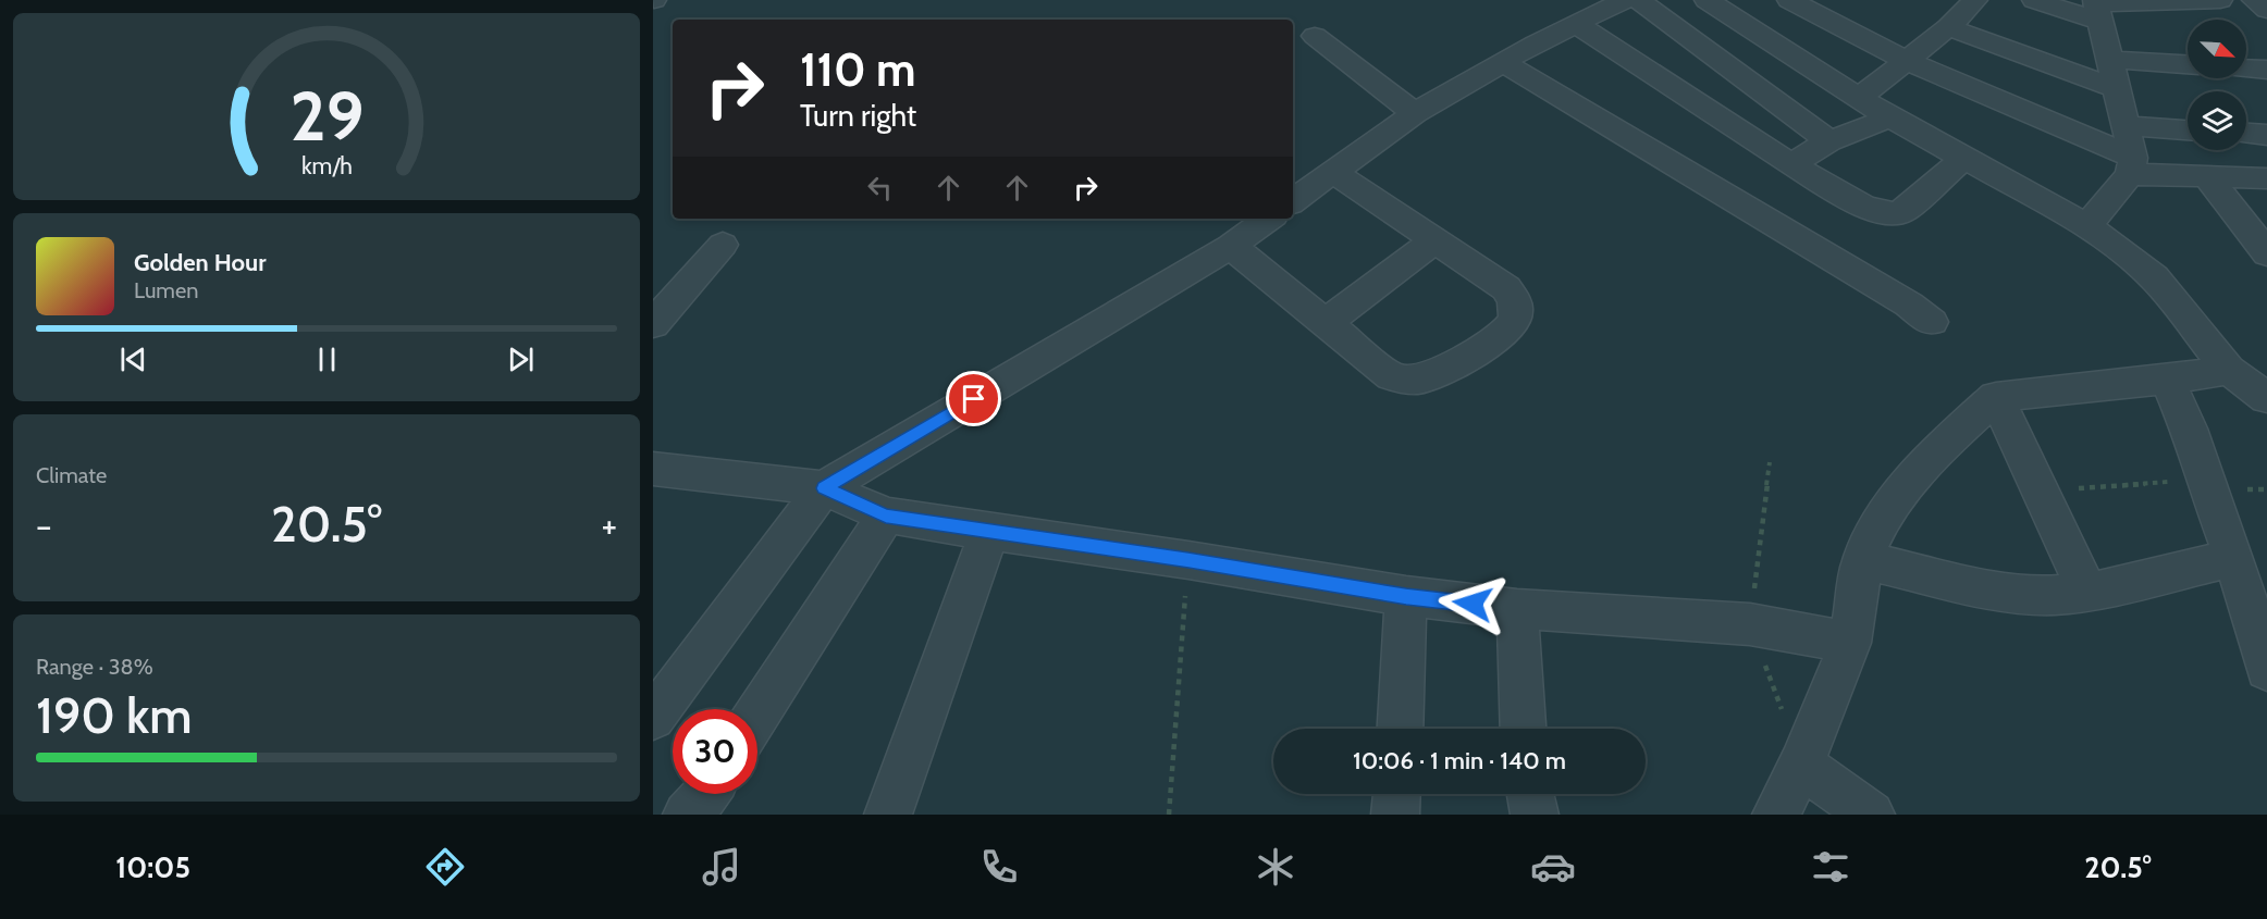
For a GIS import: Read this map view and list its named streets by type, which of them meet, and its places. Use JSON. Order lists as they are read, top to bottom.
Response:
{
  "north": "bottom right",
  "page": {
    "turn": ["110 m", "Turn right"],
    "song": ["Golden Hour", "Lumen"],
    "tile": [
      "Climate",
      ["Range · 38%", "190 km"]
    ],
    "heat": ["−", "20.5°", "+"],
    "limit": "30",
    "trip": "10:06 · 1 min · 140 m",
    "tabs": ["10:05", "20.5°"],
    "gauge": ["29", "km/h"]
  }
}
